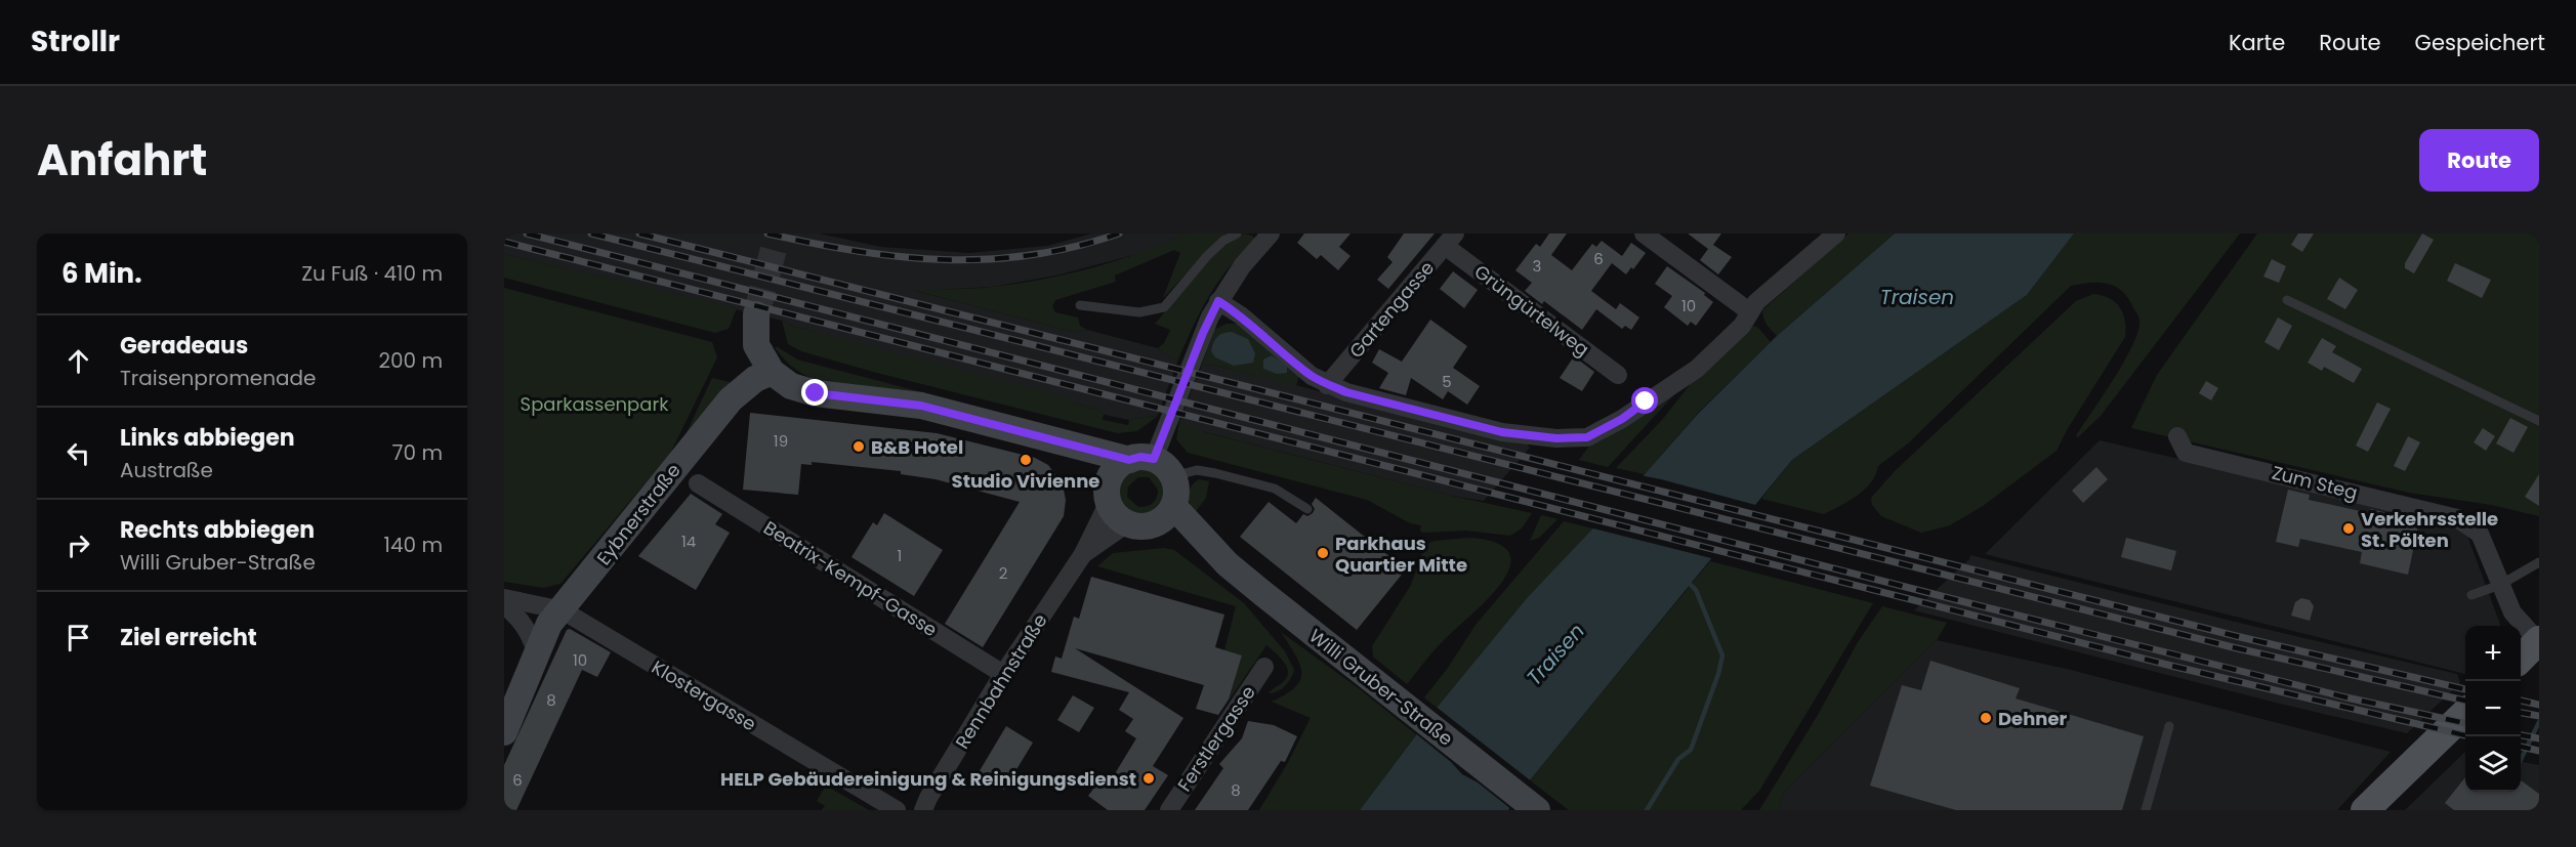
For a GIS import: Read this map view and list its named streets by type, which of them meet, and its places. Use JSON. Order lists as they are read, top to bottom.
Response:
{
  "streets": {
    "street": [
      "Gartengasse",
      "Grüngürtelweg",
      "Zum Steg",
      "Eybnerstraße",
      "Beatrix-Kempf-Gasse",
      "Rennbahnstraße",
      "Willi Gruber-Straße",
      "Klostergasse",
      "Ferstlergasse"
    ]
  },
  "crossings": [
    ["Gartengasse", "Grüngürtelweg"],
    ["Eybnerstraße", "Klostergasse"],
    ["Beatrix-Kempf-Gasse", "Rennbahnstraße"],
    ["Rennbahnstraße", "Willi Gruber-Straße"]
  ],
  "water": ["Traisen"],
  "parks": ["Sparkassenpark"],
  "places": [
    "B&B Hotel",
    "Studio Vivienne",
    "Verkehrsstelle St. Pölten",
    "Parkhaus Quartier Mitte",
    "Dehner",
    "HELP Gebäudereinigung & Reinigungsdienst"
  ],
  "house_numbers": [
    "6",
    "3",
    "10",
    "5",
    "19",
    "14",
    "1",
    "2",
    "10",
    "8",
    "6",
    "8"
  ],
  "page": {
    "header": "Strollr",
    "nav": ["Karte", "Route", "Gespeichert"],
    "title": "Anfahrt",
    "buttons": "Route",
    "heading": ["6 Min.", "Zu Fuß · 410 m"],
    "list": [
      ["Geradeaus", "Traisenpromenade", "200 m"],
      ["Links abbiegen", "Austraße", "70 m"],
      ["Rechts abbiegen", "Willi Gruber-Straße", "140 m"],
      "Ziel erreicht"
    ],
    "map_buttons": ["+", "−"]
  }
}
